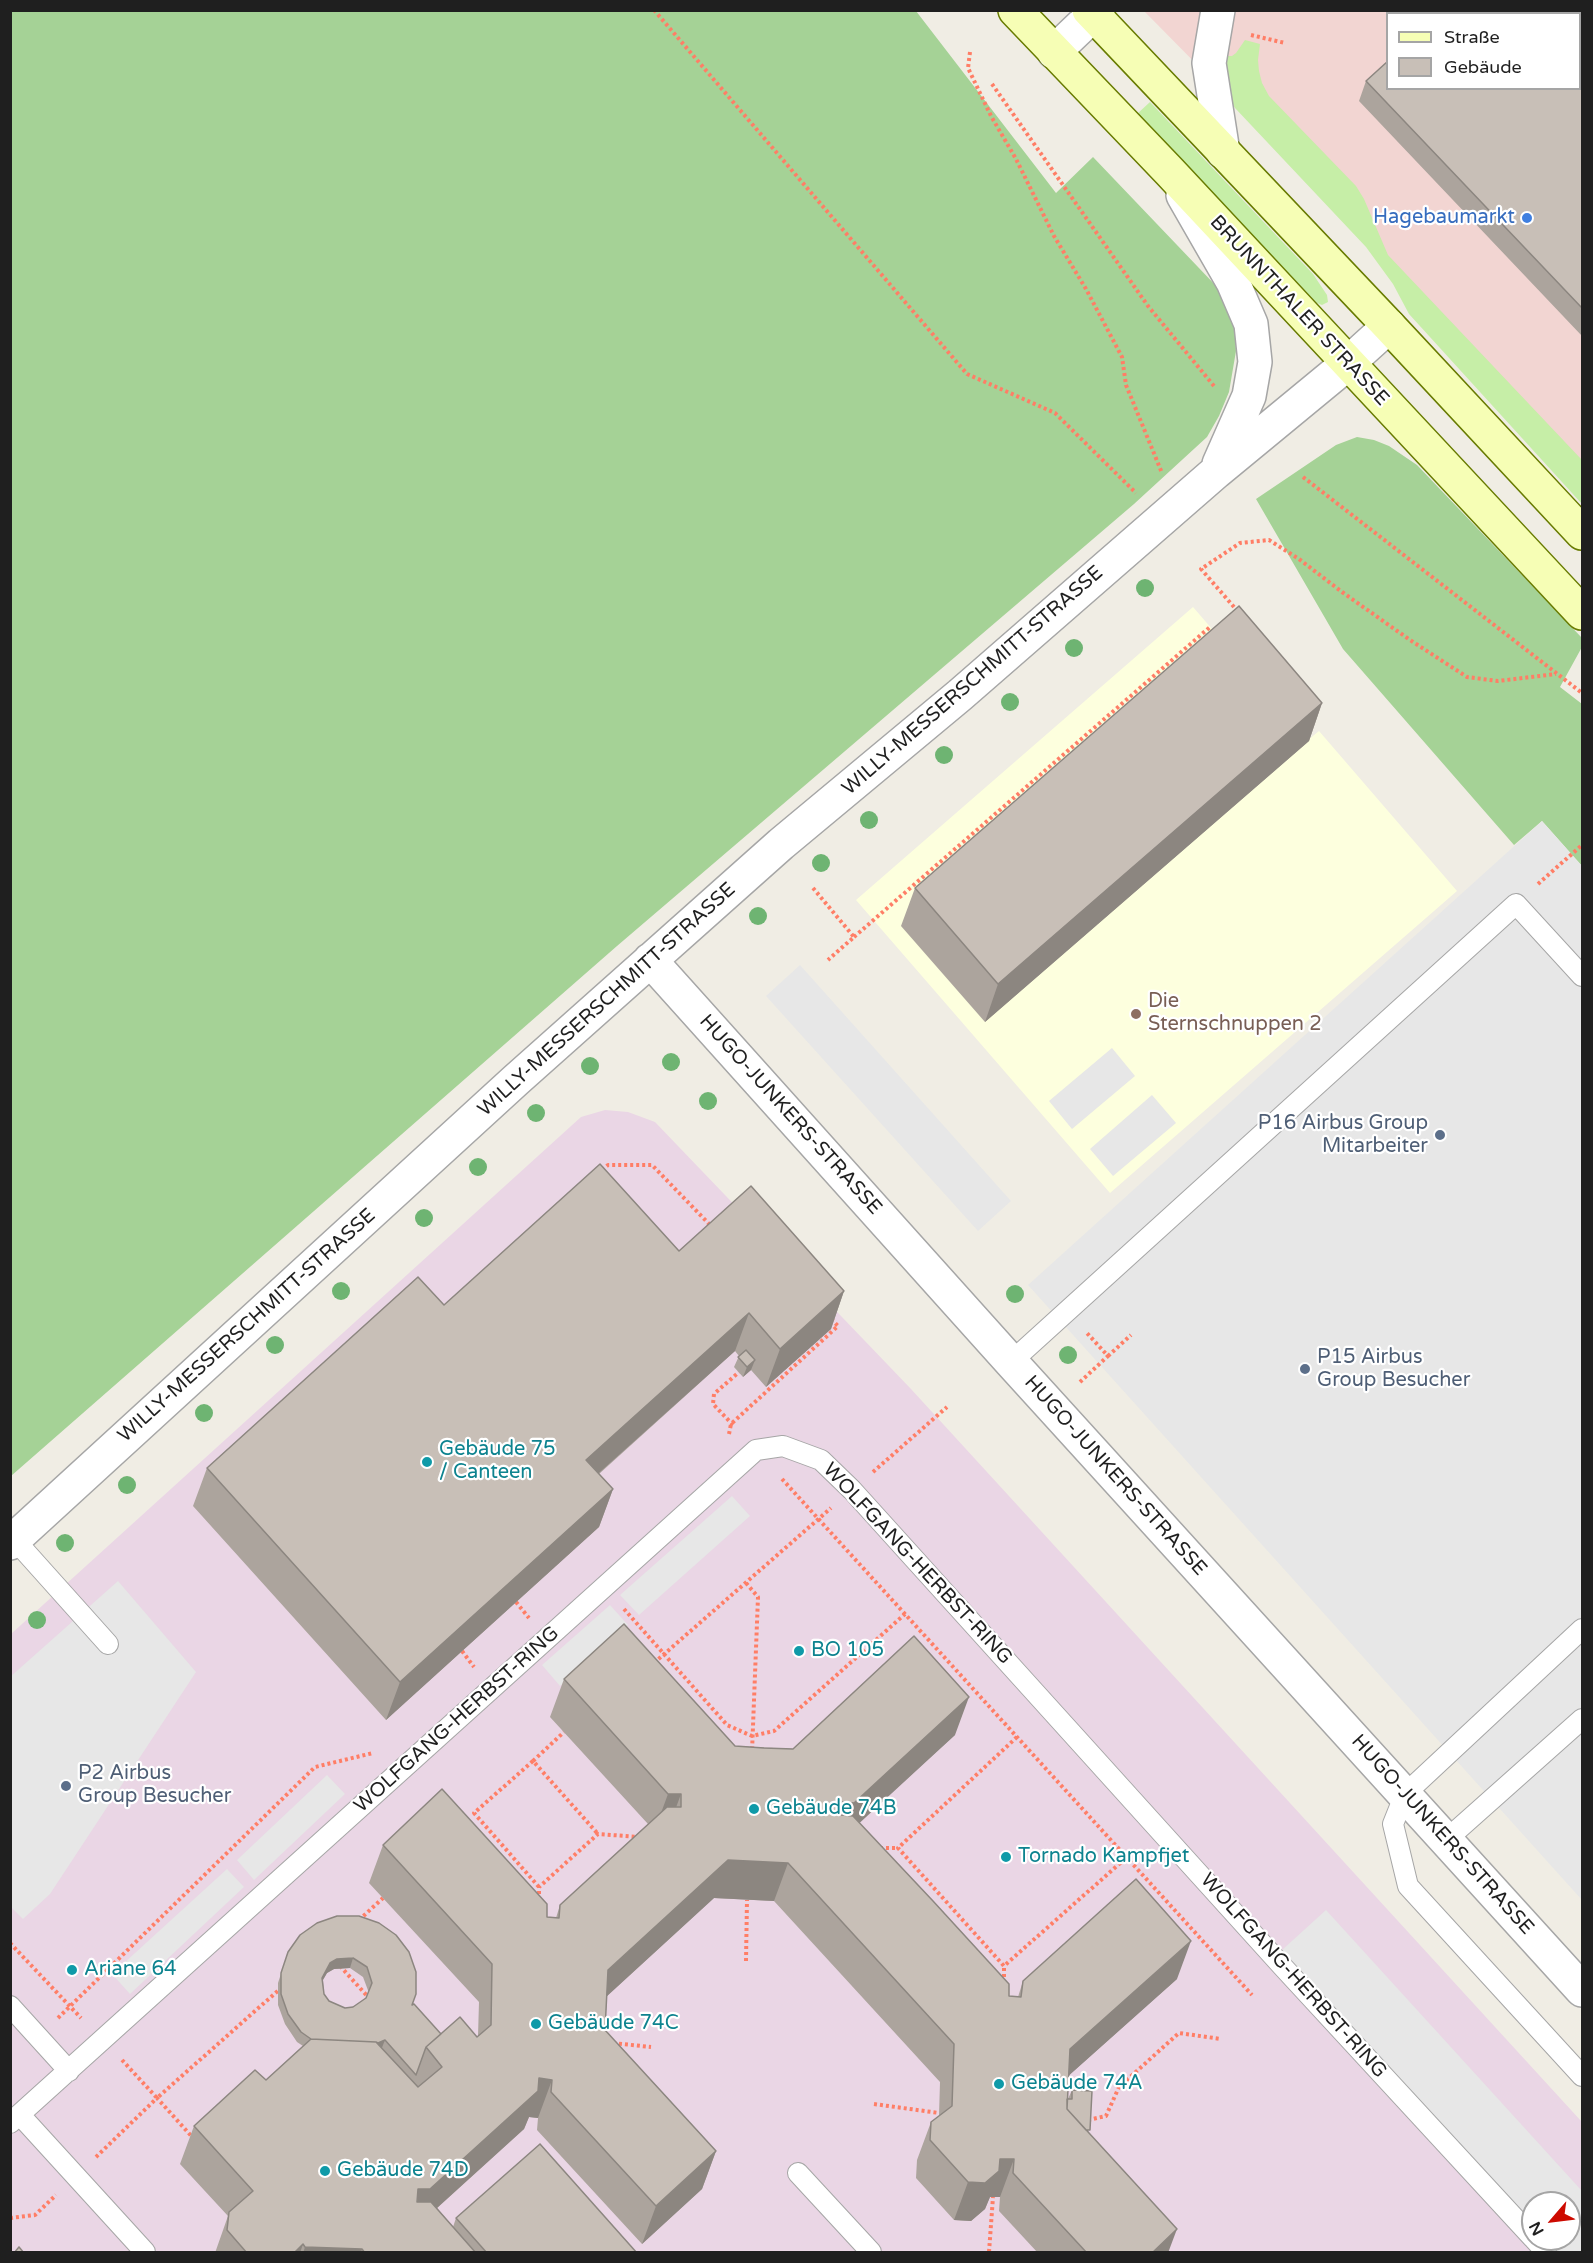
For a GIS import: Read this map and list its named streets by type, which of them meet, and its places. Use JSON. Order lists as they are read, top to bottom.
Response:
{
  "streets": {
    "main road": ["BRUNNTHALER STRASSE"],
    "street": ["WILLY-MESSERSCHMITT-STRASSE", "HUGO-JUNKERS-STRASSE"],
    "lane": ["WOLFGANG-HERBST-RING"]
  },
  "crossings": [
    ["BRUNNTHALER STRASSE", "WILLY-MESSERSCHMITT-STRASSE"],
    ["WILLY-MESSERSCHMITT-STRASSE", "HUGO-JUNKERS-STRASSE"]
  ],
  "places": [
    "Hagebaumarkt",
    "Die Sternschnuppen 2",
    "P16 Airbus Group Mitarbeiter",
    "P15 Airbus Group Besucher",
    "Gebäude 75 / Canteen",
    "BO 105",
    "P2 Airbus Group Besucher",
    "Gebäude 74B",
    "Tornado Kampfjet",
    "Ariane 64",
    "Gebäude 74C",
    "Gebäude 74A",
    "Gebäude 74D"
  ],
  "legend": ["Straße", "Gebäude"],
  "north": "bottom left"
}
